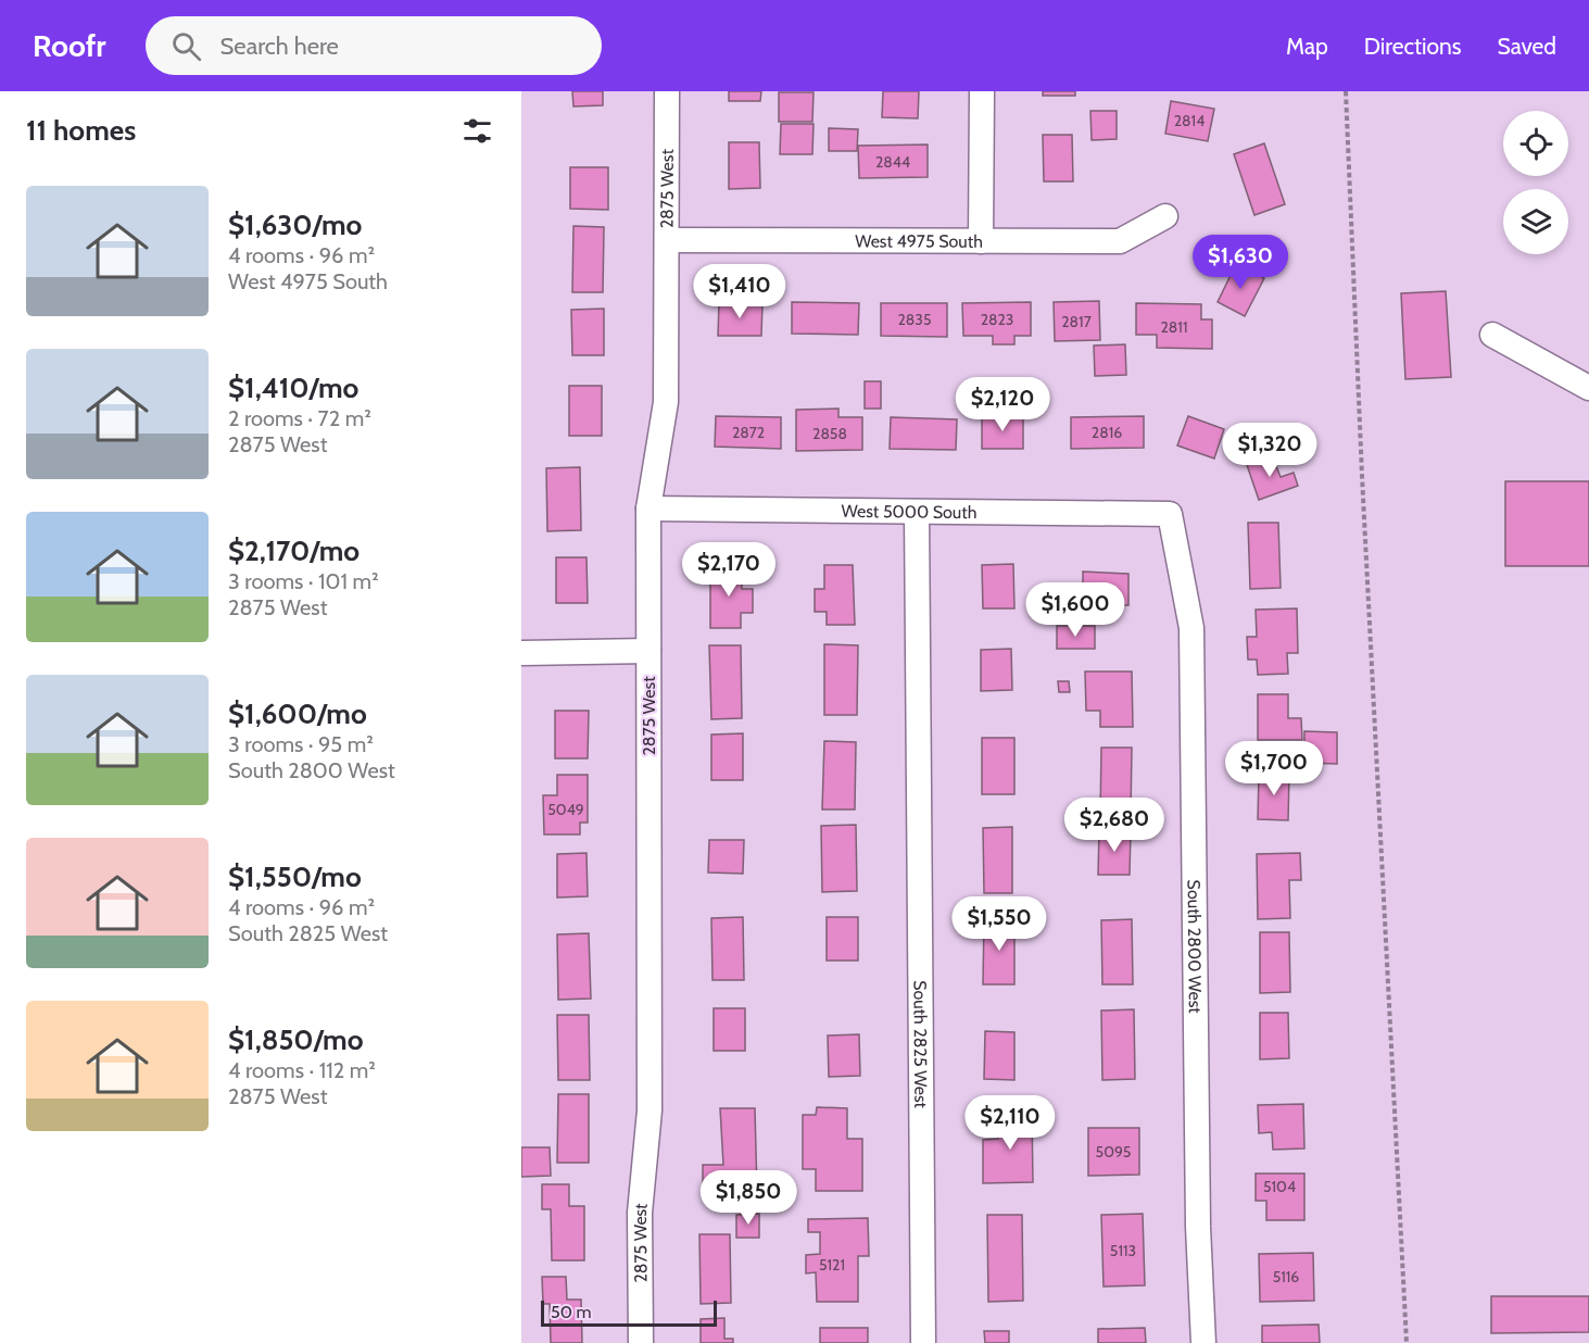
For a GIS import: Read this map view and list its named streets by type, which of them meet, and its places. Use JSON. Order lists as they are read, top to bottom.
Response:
{
  "streets": {
    "street": [
      "2875 West",
      "West 4975 South",
      "West 5000 South",
      "South 2800 West",
      "South 2825 West"
    ]
  },
  "crossings": [
    ["2875 West", "West 4975 South"],
    ["2875 West", "West 5000 South"],
    ["West 5000 South", "South 2800 West"],
    ["West 5000 South", "South 2825 West"]
  ],
  "house_numbers": [
    "2814",
    "2844",
    "2835",
    "2823",
    "2817",
    "2811",
    "2872",
    "2816",
    "2858",
    "5049",
    "5095",
    "5104",
    "5113",
    "5121",
    "5116"
  ],
  "scale_bar": "50 m",
  "page": {
    "header": "Roofr",
    "search": "Search here",
    "nav": ["Map", "Directions", "Saved"],
    "heading": "11 homes",
    "list": [
      {
        "name": "$1,630/mo",
        "note": "4 rooms · 96 m² · West 4975 South"
      },
      {
        "name": "$1,410/mo",
        "note": "2 rooms · 72 m² · 2875 West"
      },
      {
        "name": "$2,170/mo",
        "note": "3 rooms · 101 m² · 2875 West"
      },
      {
        "name": "$1,600/mo",
        "note": "3 rooms · 95 m² · South 2800 West"
      },
      {
        "name": "$1,550/mo",
        "note": "4 rooms · 96 m² · South 2825 West"
      },
      {
        "name": "$1,850/mo",
        "note": "4 rooms · 112 m² · 2875 West"
      }
    ],
    "price": [
      "$1,630",
      "$1,410",
      "$2,120",
      "$1,320",
      "$2,170",
      "$1,600",
      "$1,700",
      "$2,680",
      "$1,550",
      "$2,110",
      "$1,850"
    ],
    "scale": "50 m"
  }
}
